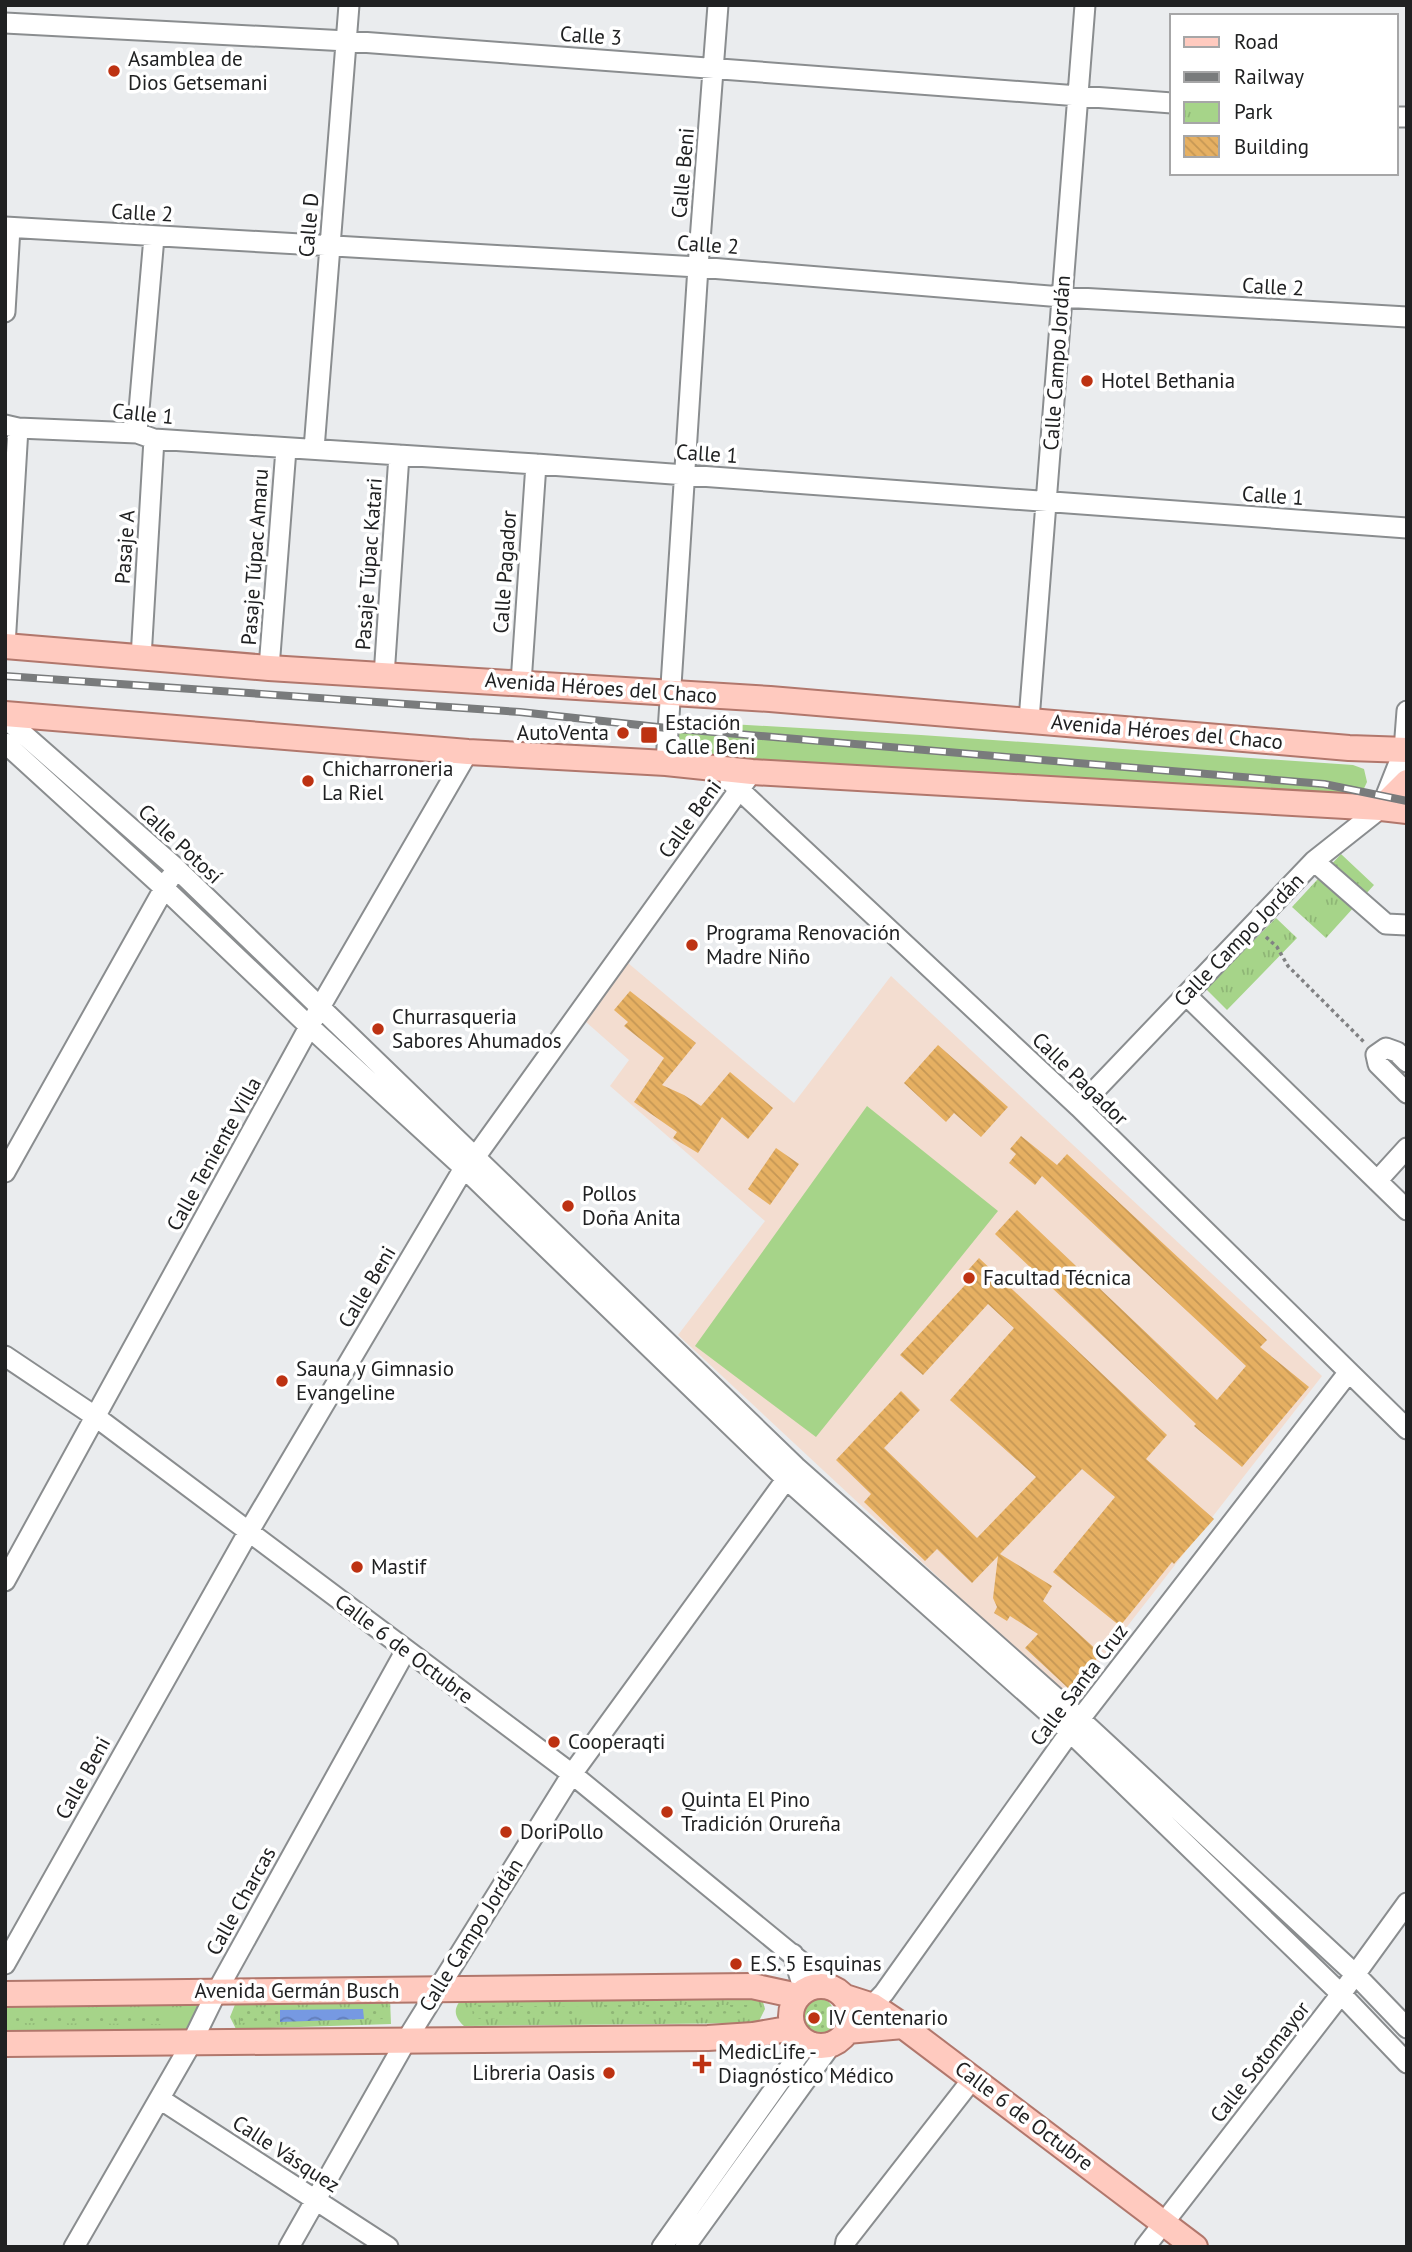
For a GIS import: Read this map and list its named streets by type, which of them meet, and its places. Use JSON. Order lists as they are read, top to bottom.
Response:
{
  "streets": {
    "main road": [
      "Calle Campo Jordán",
      "Avenida Héroes del Chaco",
      "Calle 6 de Octubre",
      "Avenida Germán Busch"
    ],
    "street": [
      "Calle 3",
      "Calle Beni",
      "Calle 2",
      "Calle D",
      "Calle 1",
      "Pasaje A",
      "Pasaje Túpac Amaru",
      "Pasaje Túpac Katari",
      "Calle Pagador",
      "Calle Potosí",
      "Calle Teniente Villa",
      "Calle Santa Cruz",
      "Calle Charcas",
      "Calle Sotomayor",
      "Calle Vásquez"
    ]
  },
  "crossings": [
    ["Calle 3", "Calle Beni"],
    ["Calle 3", "Calle D"],
    ["Calle 3", "Calle Campo Jordán"],
    ["Calle Beni", "Calle 2"],
    ["Calle Beni", "Calle 1"],
    ["Calle Beni", "Calle Pagador"],
    ["Calle Beni", "Avenida Héroes del Chaco"],
    ["Calle Beni", "Calle Potosí"],
    ["Calle Beni", "Calle 6 de Octubre"],
    ["Calle 2", "Calle D"],
    ["Calle 2", "Calle Campo Jordán"],
    ["Calle 2", "Pasaje A"],
    ["Calle D", "Calle 1"],
    ["Calle Campo Jordán", "Calle 1"],
    ["Calle Campo Jordán", "Calle Pagador"],
    ["Calle Campo Jordán", "Avenida Héroes del Chaco"],
    ["Calle Campo Jordán", "Calle 6 de Octubre"],
    ["Calle Campo Jordán", "Avenida Germán Busch"],
    ["Calle Campo Jordán", "Calle Vásquez"],
    ["Calle 1", "Pasaje A"],
    ["Calle 1", "Pasaje Túpac Amaru"],
    ["Calle 1", "Pasaje Túpac Katari"],
    ["Calle 1", "Calle Pagador"],
    ["Pasaje A", "Avenida Héroes del Chaco"],
    ["Pasaje Túpac Amaru", "Avenida Héroes del Chaco"],
    ["Pasaje Túpac Katari", "Avenida Héroes del Chaco"],
    ["Calle Pagador", "Avenida Héroes del Chaco"],
    ["Calle Pagador", "Calle Santa Cruz"],
    ["Calle Potosí", "Calle Teniente Villa"],
    ["Calle Teniente Villa", "Calle 6 de Octubre"],
    ["Calle 6 de Octubre", "Calle Santa Cruz"],
    ["Calle 6 de Octubre", "Calle Charcas"],
    ["Calle 6 de Octubre", "Avenida Germán Busch"],
    ["Calle 6 de Octubre", "Calle Sotomayor"],
    ["Calle Charcas", "Avenida Germán Busch"],
    ["Calle Charcas", "Calle Vásquez"]
  ],
  "places": {
    "other": [
      "Asamblea de Dios Getsemani",
      "Hotel Bethania",
      "AutoVenta",
      "Chicharroneria La Riel",
      "Programa Renovación Madre Niño",
      "Churrasqueria Sabores Ahumados",
      "Pollos Doña Anita",
      "Facultad Técnica",
      "Sauna y Gimnasio Evangeline",
      "Mastif",
      "Cooperaqti",
      "Quinta El Pino Tradición Orureña",
      "DoriPollo",
      "E.S. 5 Esquinas",
      "IV Centenario",
      "Libreria Oasis"
    ],
    "transit": ["Estación Calle Beni"],
    "health": ["MedicLife - Diagnóstico Médico"]
  },
  "legend": [
    "Road",
    "Railway",
    "Park",
    "Building"
  ]
}
